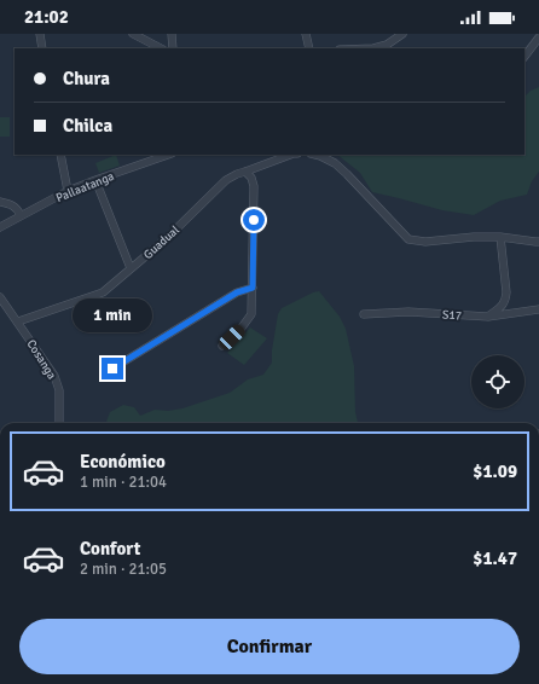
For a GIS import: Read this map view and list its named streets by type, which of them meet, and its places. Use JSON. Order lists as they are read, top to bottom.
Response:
{
  "streets": {
    "street": [
      "Pallaatanga",
      "Guadual",
      "S17",
      "Cosanga"
    ]
  },
  "crossings": [
    ["Guadual", "Cosanga"]
  ],
  "page": {
    "status": "21:02",
    "banner": ["Chura", "Chilca"],
    "bubble": "1 min",
    "list": [
      {
        "name": "Económico",
        "note": "1 min · 21:04",
        "value": "$1.09"
      },
      {
        "name": "Confort",
        "note": "2 min · 21:05",
        "value": "$1.47"
      }
    ],
    "buttons": "Confirmar"
  }
}
